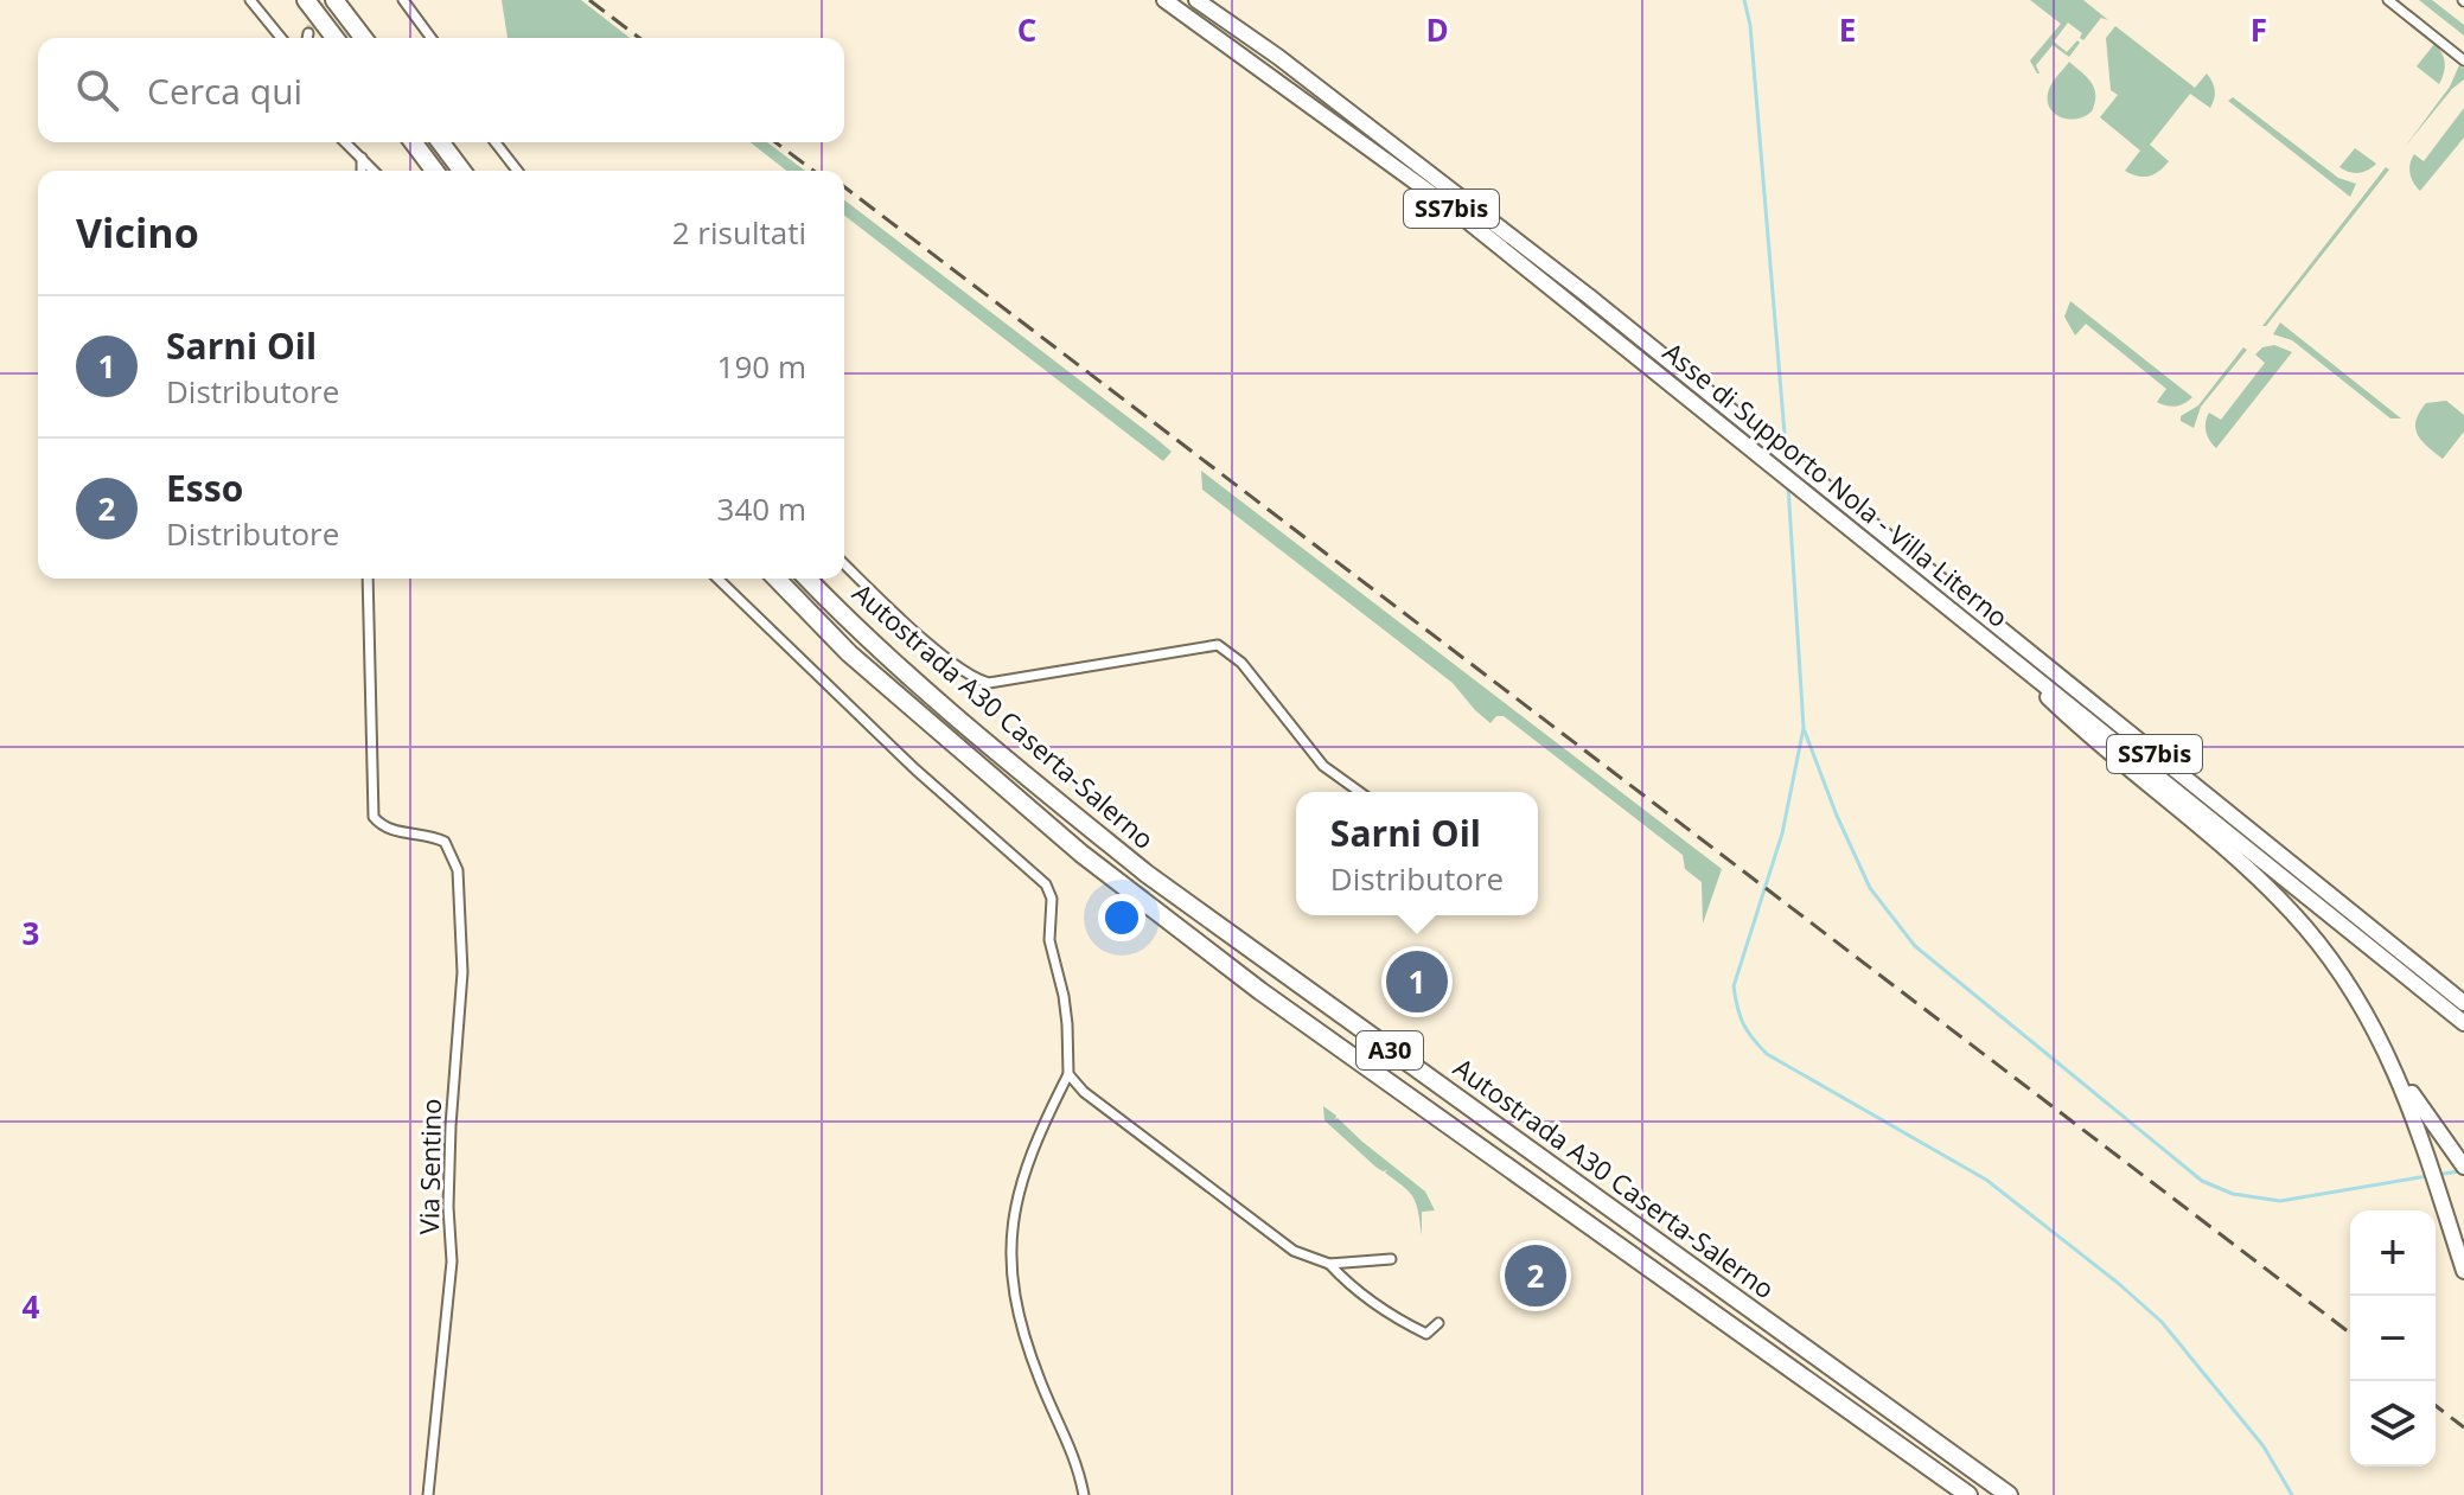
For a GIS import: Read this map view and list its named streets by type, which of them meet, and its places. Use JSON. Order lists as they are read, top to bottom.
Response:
{
  "streets": {
    "highway": [
      "SS7bis",
      "Asse di Supporto Nola - Villa Literno",
      "Autostrada A30 Caserta-Salerno",
      "A30"
    ],
    "street": ["Via Sentino"]
  },
  "page": {
    "search": "Cerca qui",
    "heading": ["Vicino", "2 risultati"],
    "list": [
      {
        "mark": "1",
        "name": "Sarni Oil",
        "note": "Distributore",
        "value": "190 m"
      },
      {
        "mark": "2",
        "name": "Esso",
        "note": "Distributore",
        "value": "340 m"
      }
    ],
    "popup": ["Sarni Oil", "Distributore"],
    "pins": ["1", "2"],
    "map_buttons": ["+", "−"]
  },
  "grid": {
    "columns": [
      "C",
      "D",
      "E",
      "F"
    ],
    "rows": ["3", "4"]
  }
}
